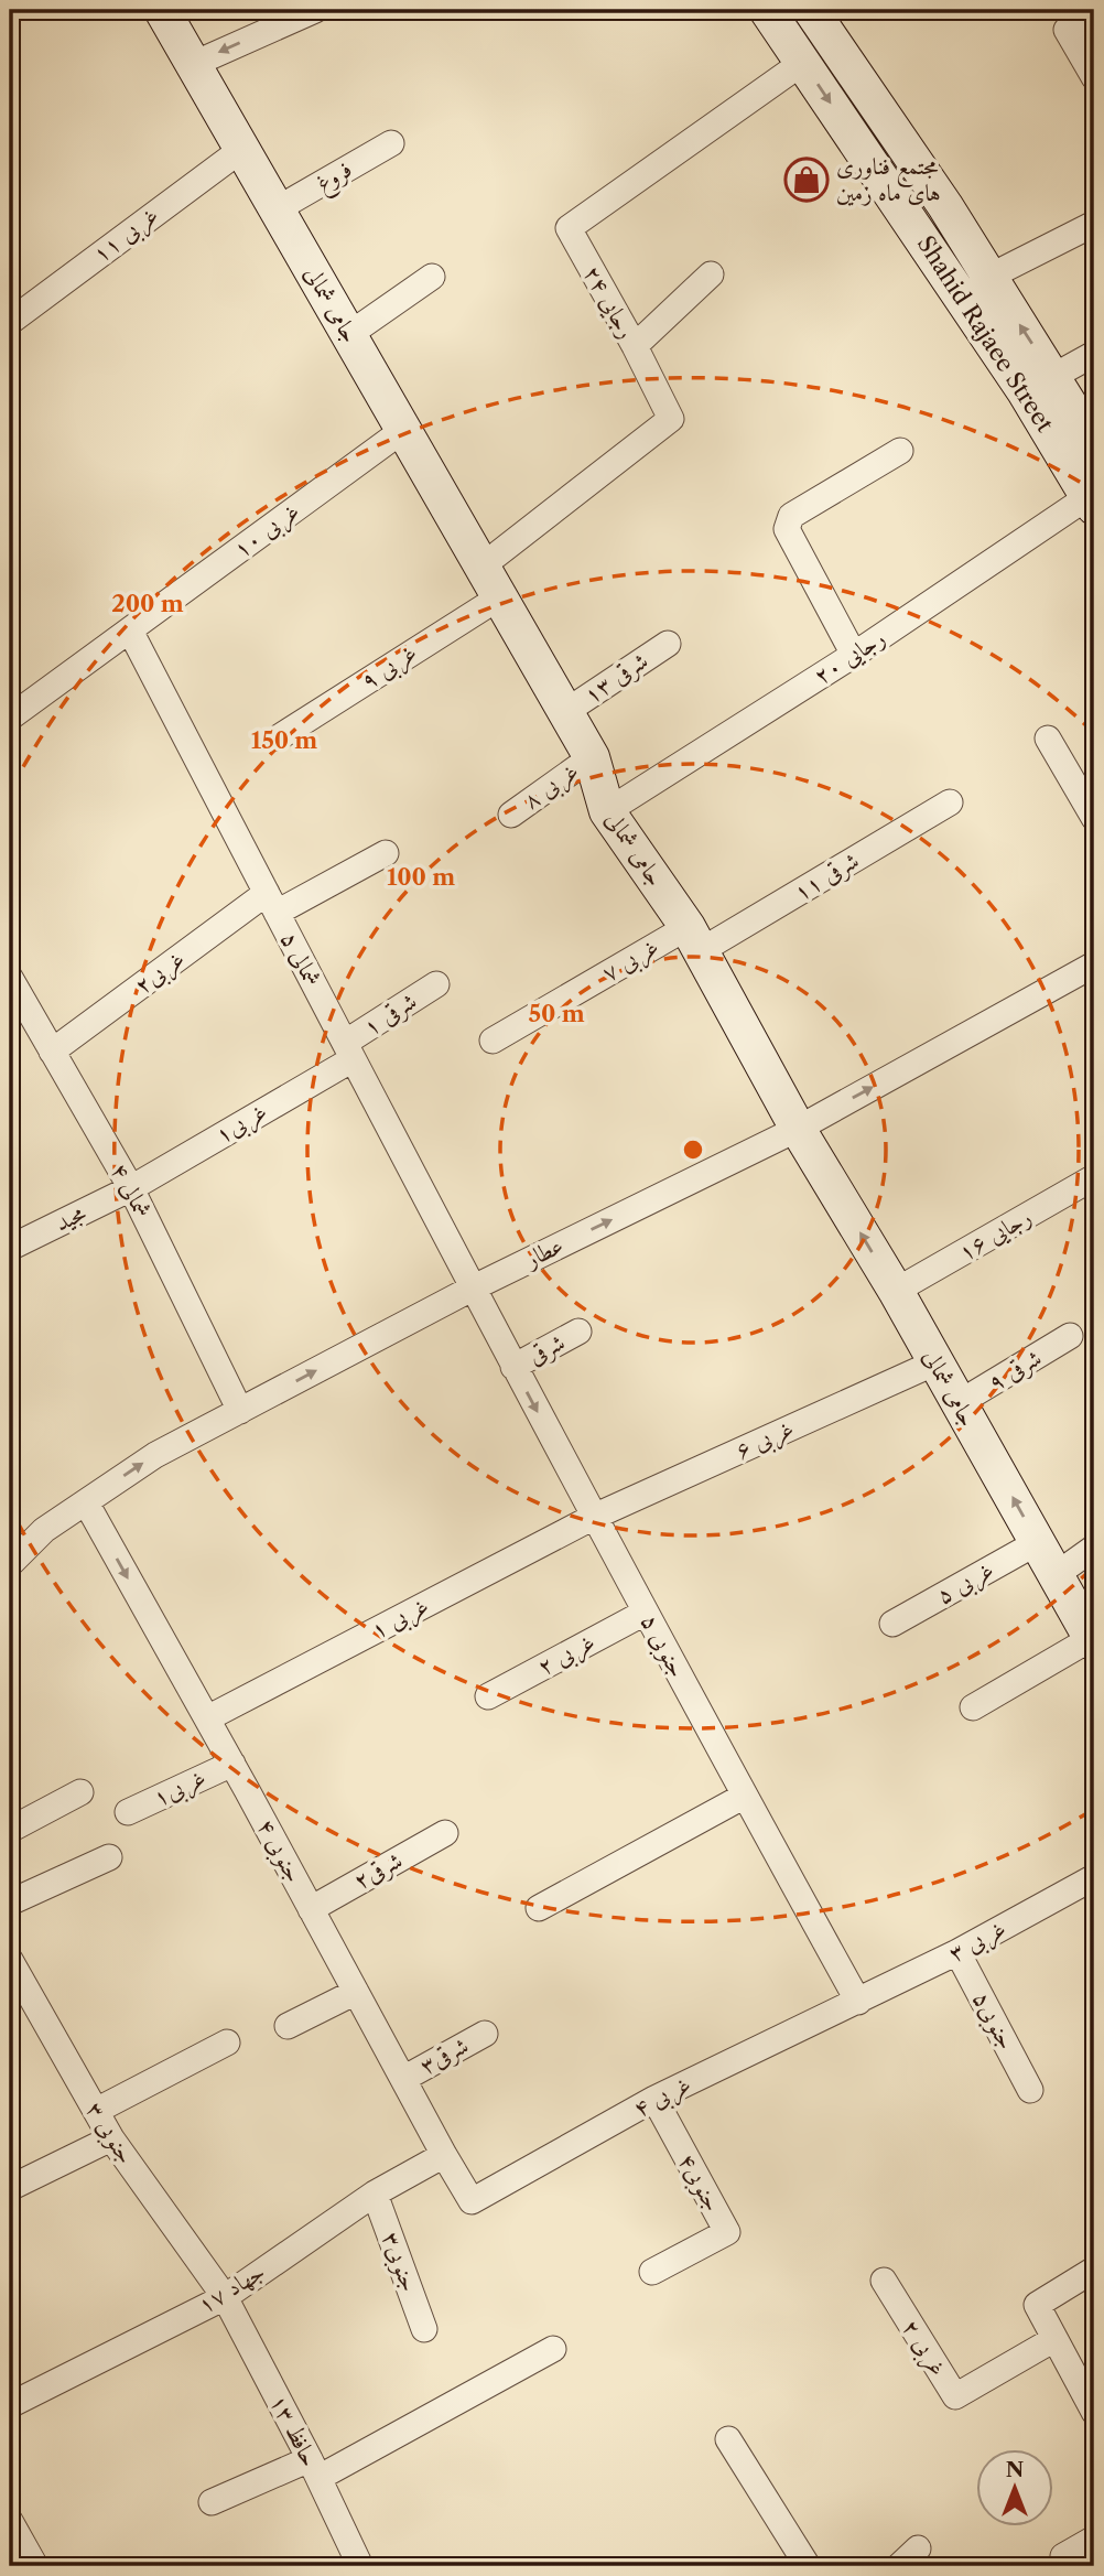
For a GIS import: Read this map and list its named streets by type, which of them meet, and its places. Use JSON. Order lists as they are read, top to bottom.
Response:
{
  "streets": {
    "street": [
      "فروغ",
      "غربی ۱۱",
      "رجایی ۲۴",
      "جامی شمالی",
      "Shahid Rajaee Street",
      "غربی ۱۰",
      "رجایی ۲۰",
      "غربی ۹",
      "شرقی ۱۳",
      "غربی ۸",
      "شرقی ۱۱",
      "شمالی ۵",
      "غربی ۷",
      "غربی۲",
      "شرقی ۱",
      "غربی۱",
      "شمالی ۴",
      "مجید",
      "رجایی ۱۶",
      "عطار",
      "شرقی",
      "شرقی ۹",
      "غربی ۶",
      "غربی ۵",
      "غربی ۱",
      "جنوبی ۵",
      "غربی ۲",
      "جنوبی ۴",
      "شرقی۲",
      "غربی ۳",
      "جنوبی۵",
      "شرقی۳",
      "غربی ۴",
      "جنوبی ۳",
      "جنوبی۴",
      "جنوبی۳",
      "جهاد ۱۷",
      "حافظ ۱۳"
    ]
  },
  "crossings": [
    ["فروغ", "جامی شمالی"],
    ["غربی ۱۱", "جامی شمالی"],
    ["رجایی ۲۴", "جامی شمالی"],
    ["رجایی ۲۴", "Shahid Rajaee Street"],
    ["جامی شمالی", "غربی ۱۰"],
    ["جامی شمالی", "رجایی ۲۰"],
    ["جامی شمالی", "غربی ۹"],
    ["جامی شمالی", "شرقی ۱۳"],
    ["جامی شمالی", "غربی ۸"],
    ["جامی شمالی", "شرقی ۱۱"],
    ["جامی شمالی", "غربی ۷"],
    ["جامی شمالی", "رجایی ۱۶"],
    ["جامی شمالی", "عطار"],
    ["جامی شمالی", "شرقی ۹"],
    ["جامی شمالی", "غربی ۶"],
    ["جامی شمالی", "غربی ۵"],
    ["Shahid Rajaee Street", "رجایی ۲۰"],
    ["غربی ۱۰", "شمالی ۵"],
    ["شرقی ۱۱", "غربی ۷"],
    ["شمالی ۵", "غربی۲"],
    ["شمالی ۵", "شرقی ۱"],
    ["شمالی ۵", "غربی۱"],
    ["شمالی ۵", "عطار"],
    ["شمالی ۵", "جنوبی ۵"],
    ["غربی۲", "شمالی ۴"],
    ["شرقی ۱", "غربی۱"],
    ["غربی۱", "شمالی ۴"],
    ["غربی۱", "مجید"],
    ["غربی۱", "جنوبی ۴"],
    ["شمالی ۴", "مجید"],
    ["شمالی ۴", "عطار"],
    ["عطار", "جنوبی ۵"],
    ["عطار", "جنوبی ۴"],
    ["شرقی", "جنوبی ۵"],
    ["غربی ۶", "غربی ۱"],
    ["غربی ۶", "جنوبی ۵"],
    ["غربی ۱", "جنوبی ۵"],
    ["غربی ۱", "جنوبی ۴"],
    ["جنوبی ۵", "غربی ۲"],
    ["جنوبی ۵", "غربی ۳"],
    ["جنوبی ۵", "غربی ۴"],
    ["جنوبی ۴", "شرقی۲"],
    ["جنوبی ۴", "شرقی۳"],
    ["جنوبی ۴", "غربی ۴"],
    ["جنوبی ۴", "جهاد ۱۷"],
    ["غربی ۳", "جنوبی۵"],
    ["غربی ۳", "غربی ۴"],
    ["غربی ۴", "جنوبی۴"],
    ["جنوبی ۳", "جهاد ۱۷"],
    ["جنوبی ۳", "حافظ ۱۳"],
    ["جنوبی۳", "جهاد ۱۷"],
    ["جهاد ۱۷", "حافظ ۱۳"]
  ],
  "one_way": ["عطار"],
  "places": {
    "shop": ["مجتمع فناوری های ماه زمین"]
  },
  "north": "top",
  "rings": [
    "200 m",
    "150 m",
    "100 m",
    "50 m"
  ]
}
